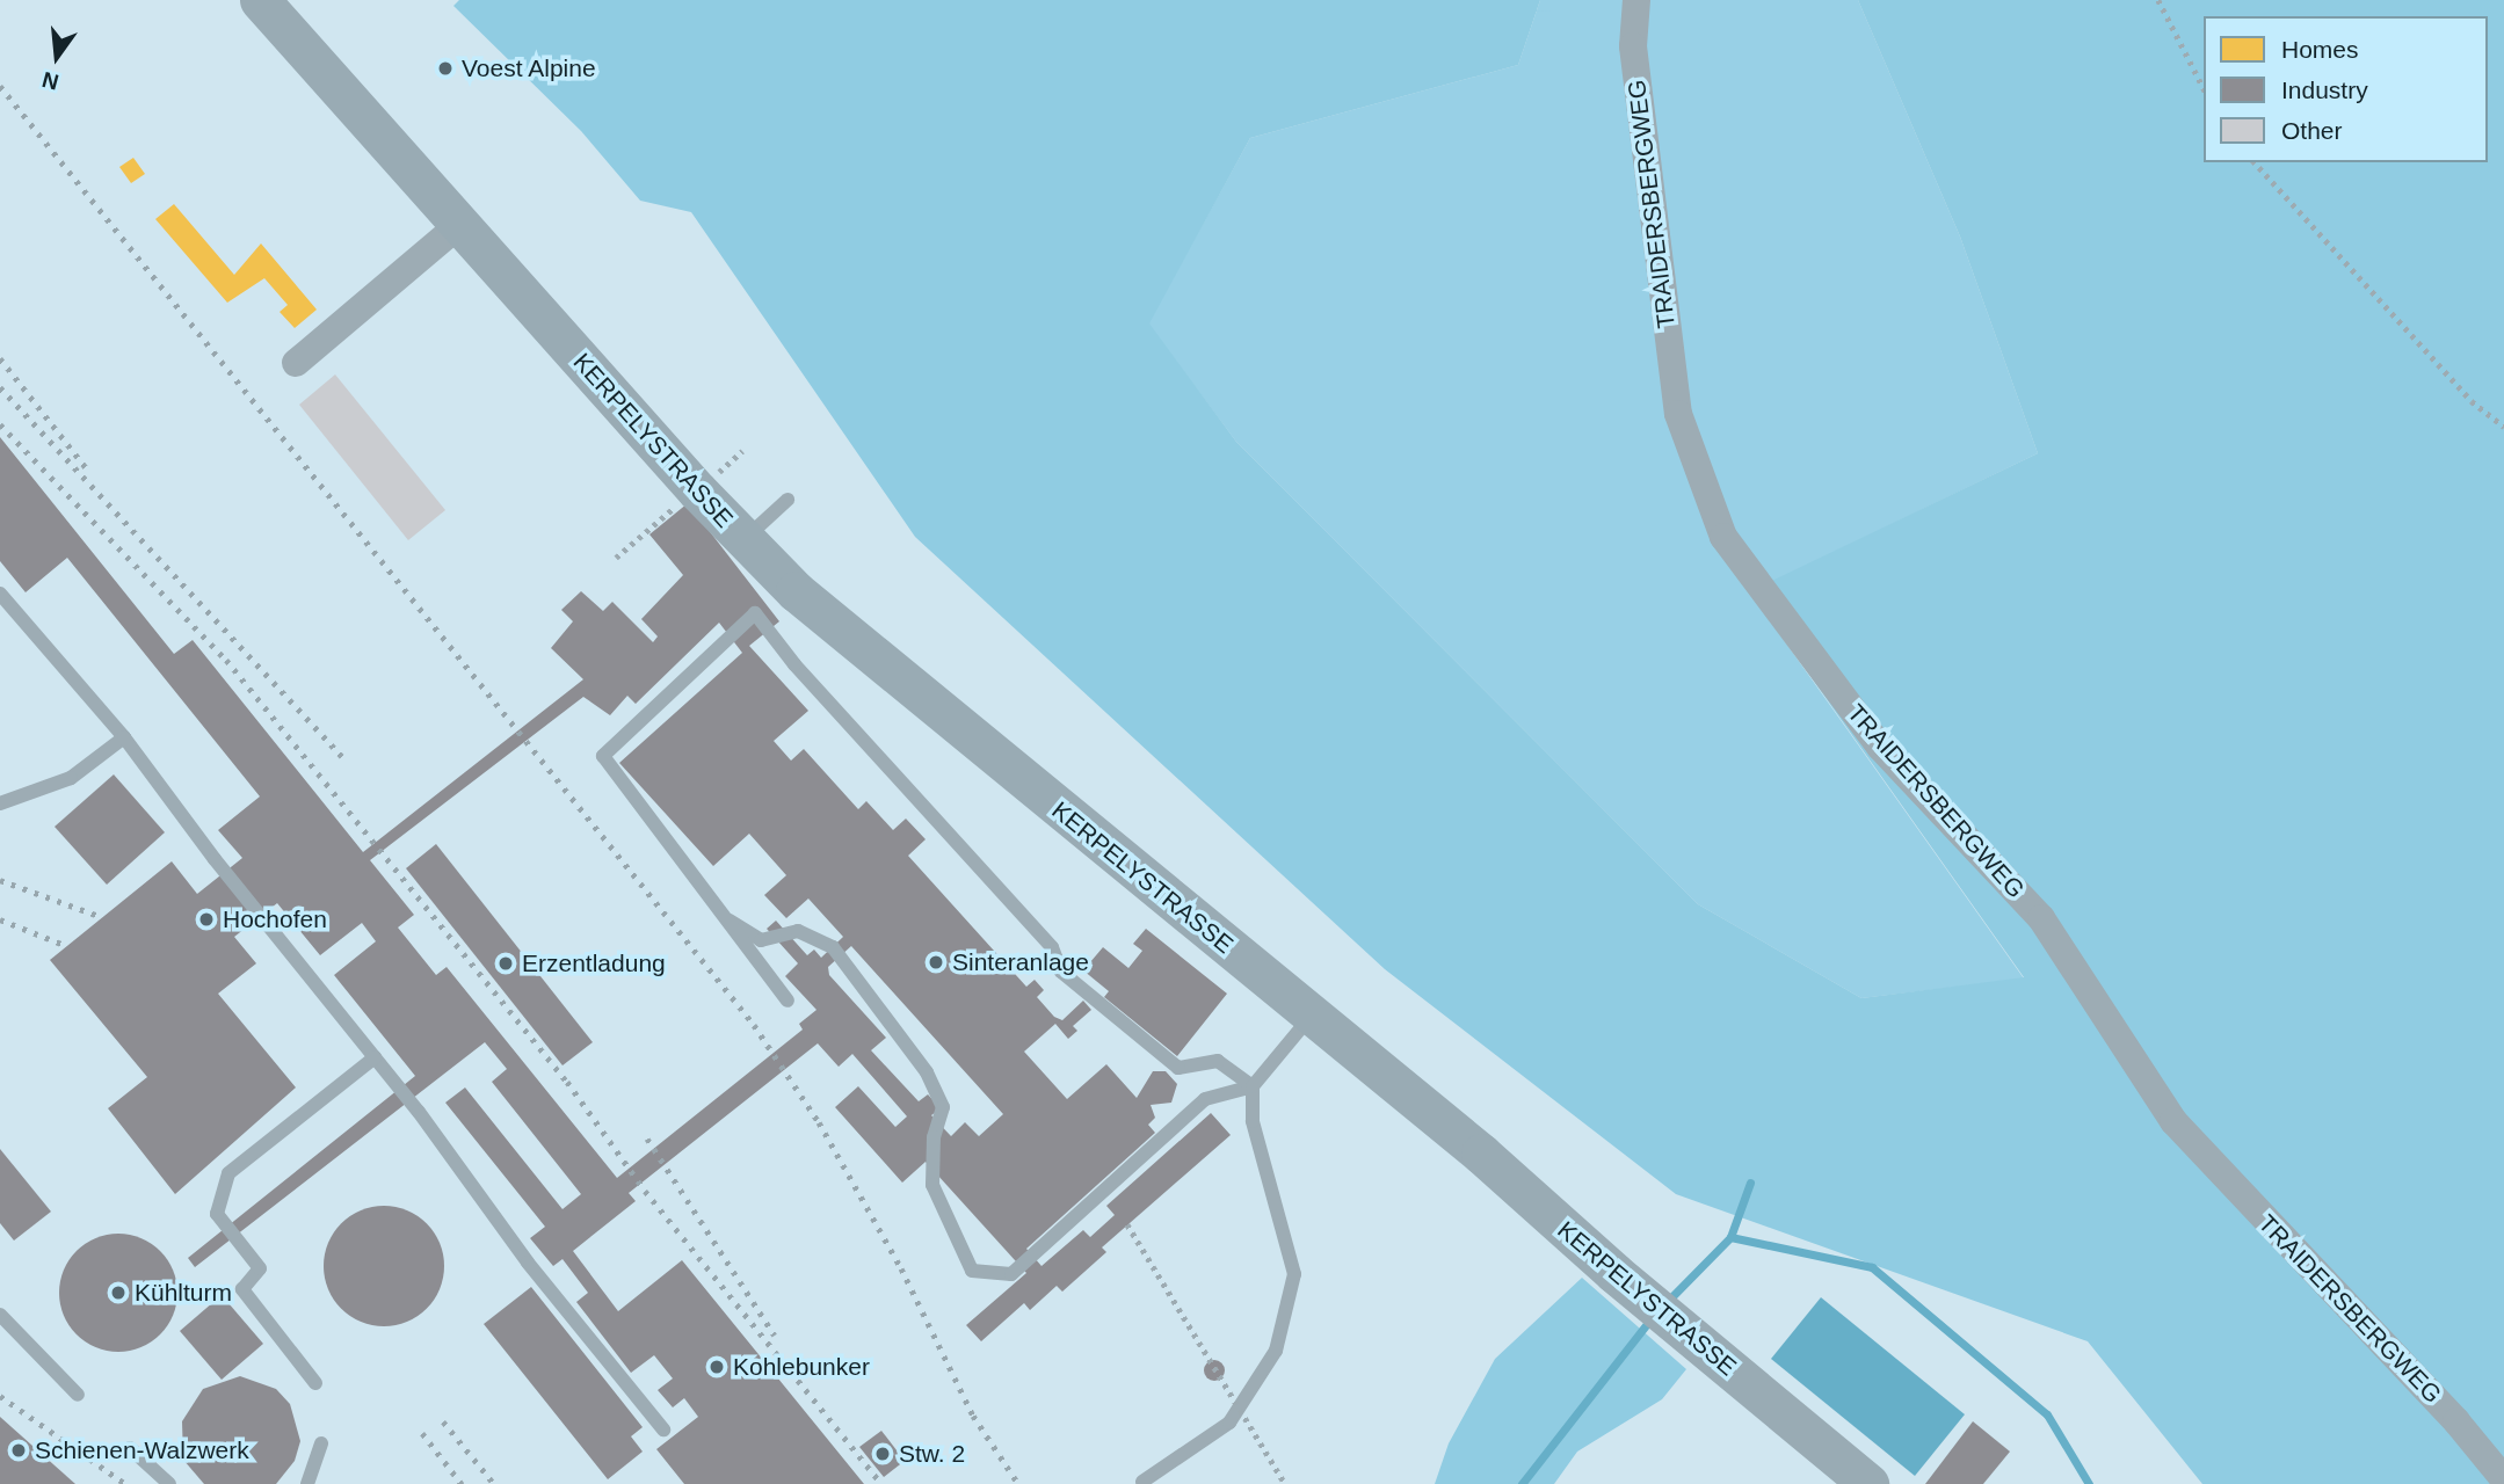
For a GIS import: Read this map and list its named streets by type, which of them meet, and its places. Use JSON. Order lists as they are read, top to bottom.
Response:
{
  "streets": {
    "main road": ["KERPELYSTRASSE"],
    "street": ["TRAIDERSBERGWEG"]
  },
  "places": [
    "Voest Alpine",
    "Hochofen",
    "Sinteranlage",
    "Erzentladung",
    "Kühlturm",
    "Kohlebunker",
    "Schienen-Walzwerk",
    "Stw. 2"
  ],
  "legend": ["Homes", "Industry", "Other"],
  "north": "bottom"
}
